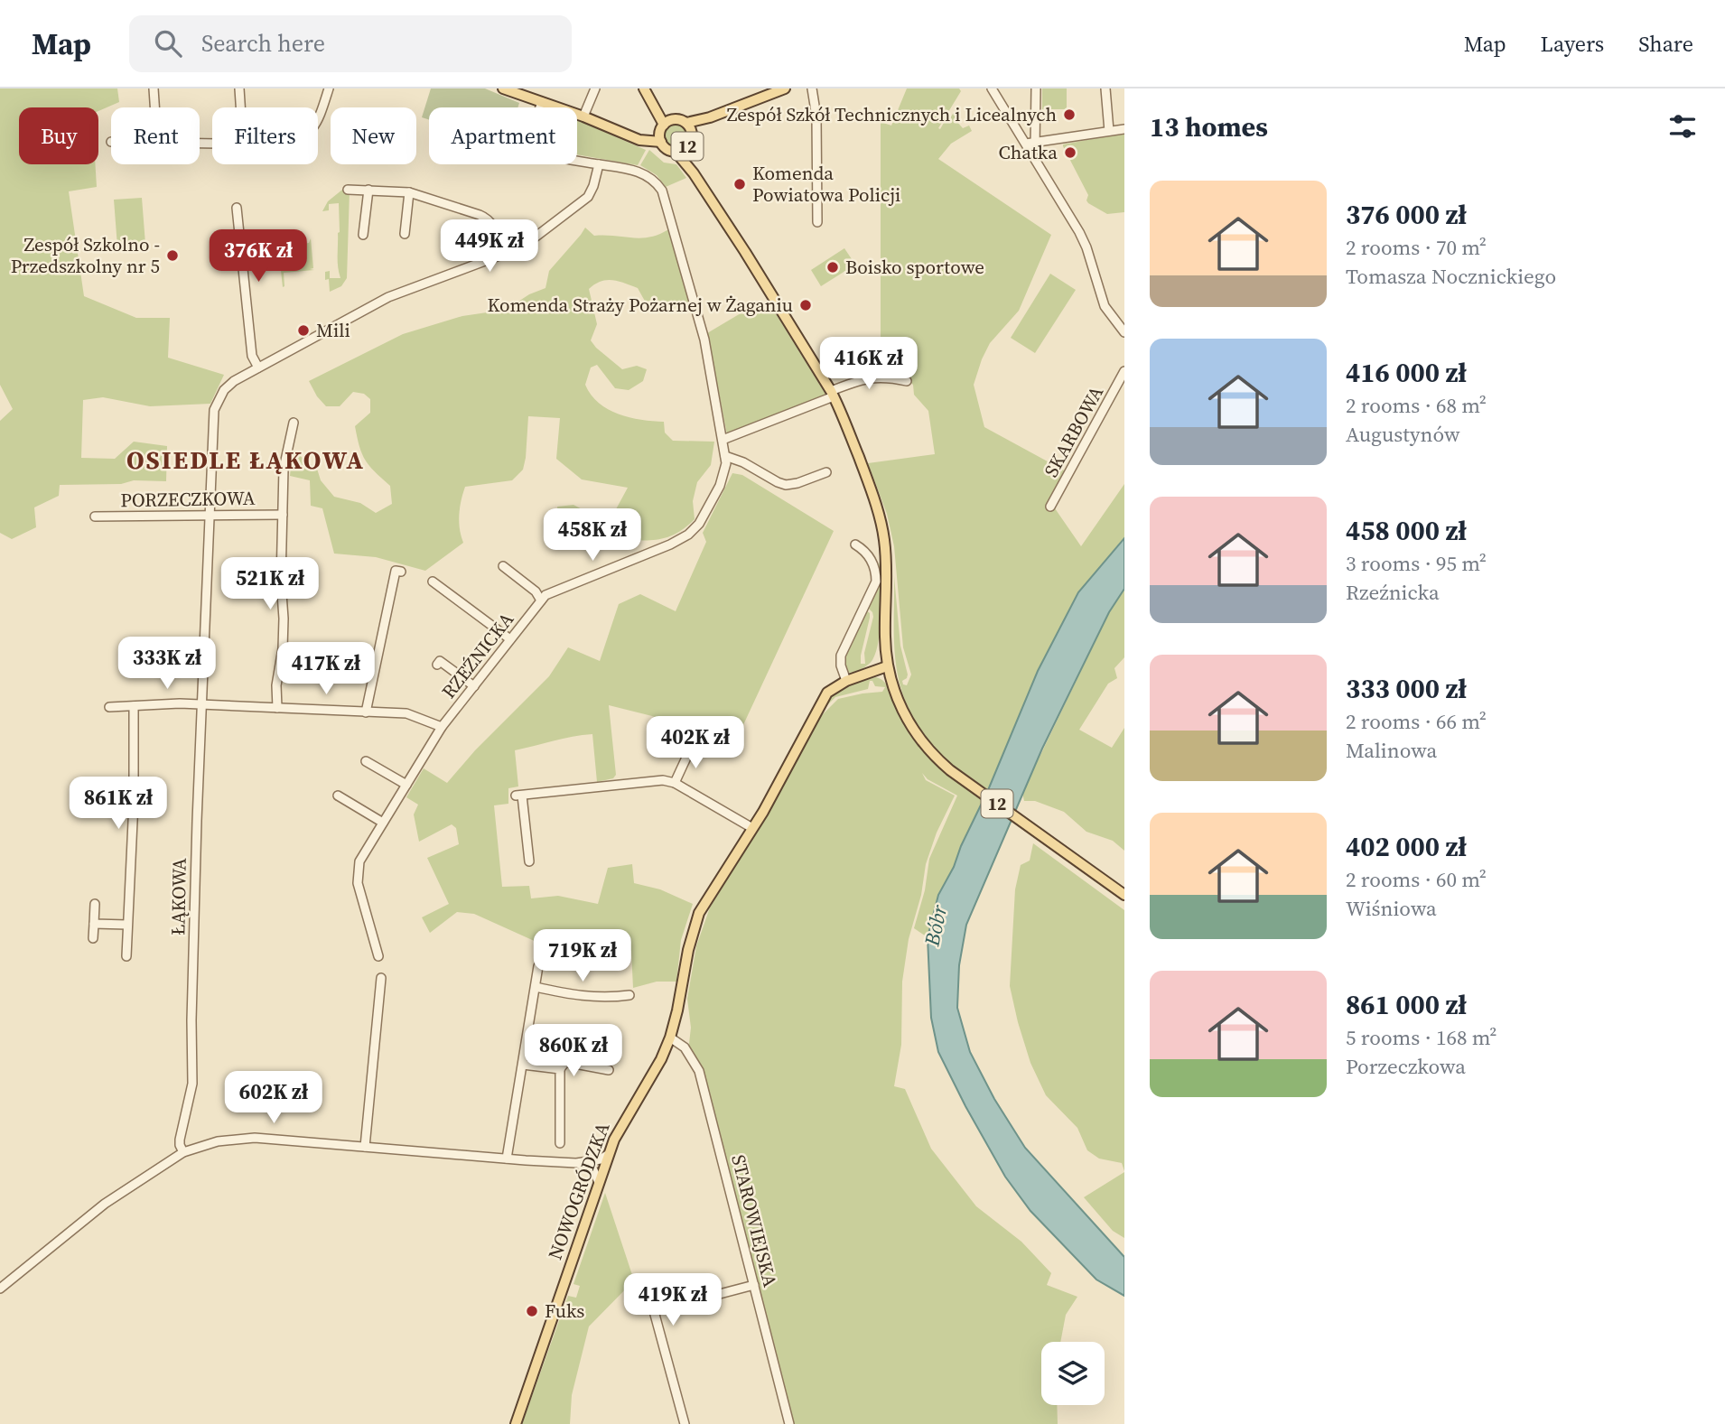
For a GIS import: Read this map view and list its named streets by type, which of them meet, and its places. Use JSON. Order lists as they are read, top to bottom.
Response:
{
  "streets": {
    "main road": ["12", "NOWOGRÓDZKA"],
    "street": [
      "SKARBOWA",
      "PORZECZKOWA",
      "RZEŹNICKA",
      "ŁĄKOWA",
      "STAROWIEJSKA"
    ]
  },
  "crossings": [
    ["12", "NOWOGRÓDZKA"],
    ["PORZECZKOWA", "ŁĄKOWA"],
    ["NOWOGRÓDZKA", "STAROWIEJSKA"]
  ],
  "districts": ["OSIEDLE ŁĄKOWA"],
  "water": ["Bóbr"],
  "places": [
    "Zespół Szkół Technicznych i Licealnych",
    "Chatka",
    "Komenda Powiatowa Policji",
    "Zespół Szkolno - Przedszkolny nr 5",
    "Boisko sportowe",
    "Komenda Straży Pożarnej w Żaganiu",
    "Mili",
    "Fuks"
  ],
  "page": {
    "header": "Map",
    "search": "Search here",
    "nav": ["Map", "Layers", "Share"],
    "heading": "13 homes",
    "chip": [
      "Buy",
      "Rent",
      "Filters",
      "New",
      "Apartment"
    ],
    "list": [
      {
        "name": "376 000 zł",
        "note": "2 rooms · 70 m² · Tomasza Nocznickiego"
      },
      {
        "name": "416 000 zł",
        "note": "2 rooms · 68 m² · Augustynów"
      },
      {
        "name": "458 000 zł",
        "note": "3 rooms · 95 m² · Rzeźnicka"
      },
      {
        "name": "333 000 zł",
        "note": "2 rooms · 66 m² · Malinowa"
      },
      {
        "name": "402 000 zł",
        "note": "2 rooms · 60 m² · Wiśniowa"
      },
      {
        "name": "861 000 zł",
        "note": "5 rooms · 168 m² · Porzeczkowa"
      }
    ],
    "price": [
      "449K zł",
      "376K zł",
      "416K zł",
      "458K zł",
      "521K zł",
      "333K zł",
      "417K zł",
      "402K zł",
      "861K zł",
      "719K zł",
      "860K zł",
      "602K zł",
      "419K zł"
    ]
  }
}
